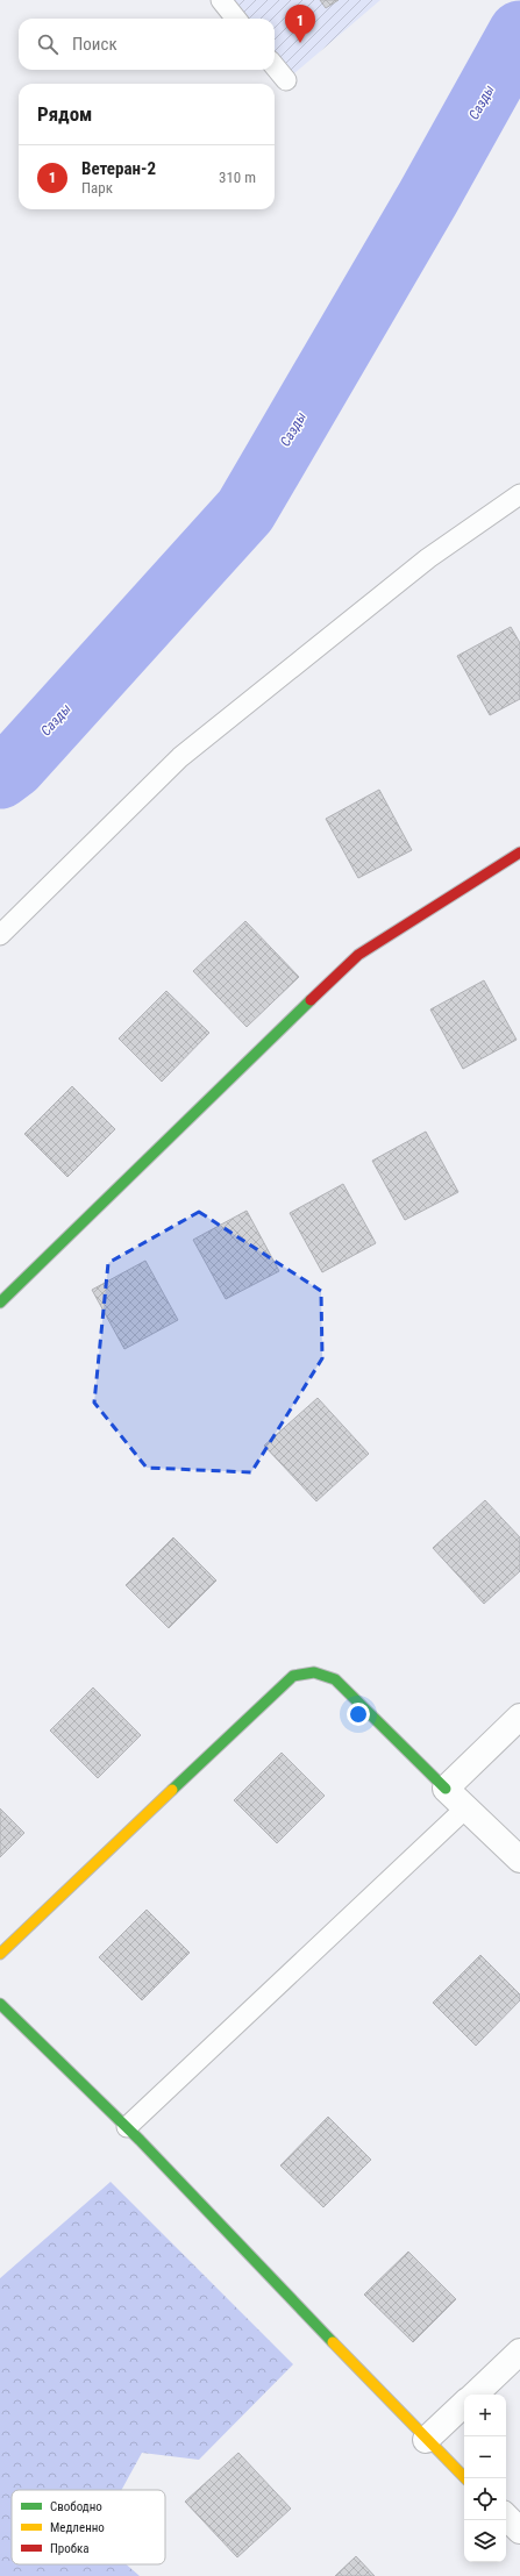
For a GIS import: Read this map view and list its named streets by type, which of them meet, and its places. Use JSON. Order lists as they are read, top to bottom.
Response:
{
  "water": ["Сазды"],
  "legend": ["Свободно", "Медленно", "Пробка"],
  "page": {
    "pins": "1",
    "search": "Поиск",
    "heading": "Рядом",
    "list": [
      {
        "mark": "1",
        "name": "Ветеран-2",
        "note": "Парк",
        "value": "310 m"
      }
    ],
    "map_buttons": ["+", "−"]
  }
}
